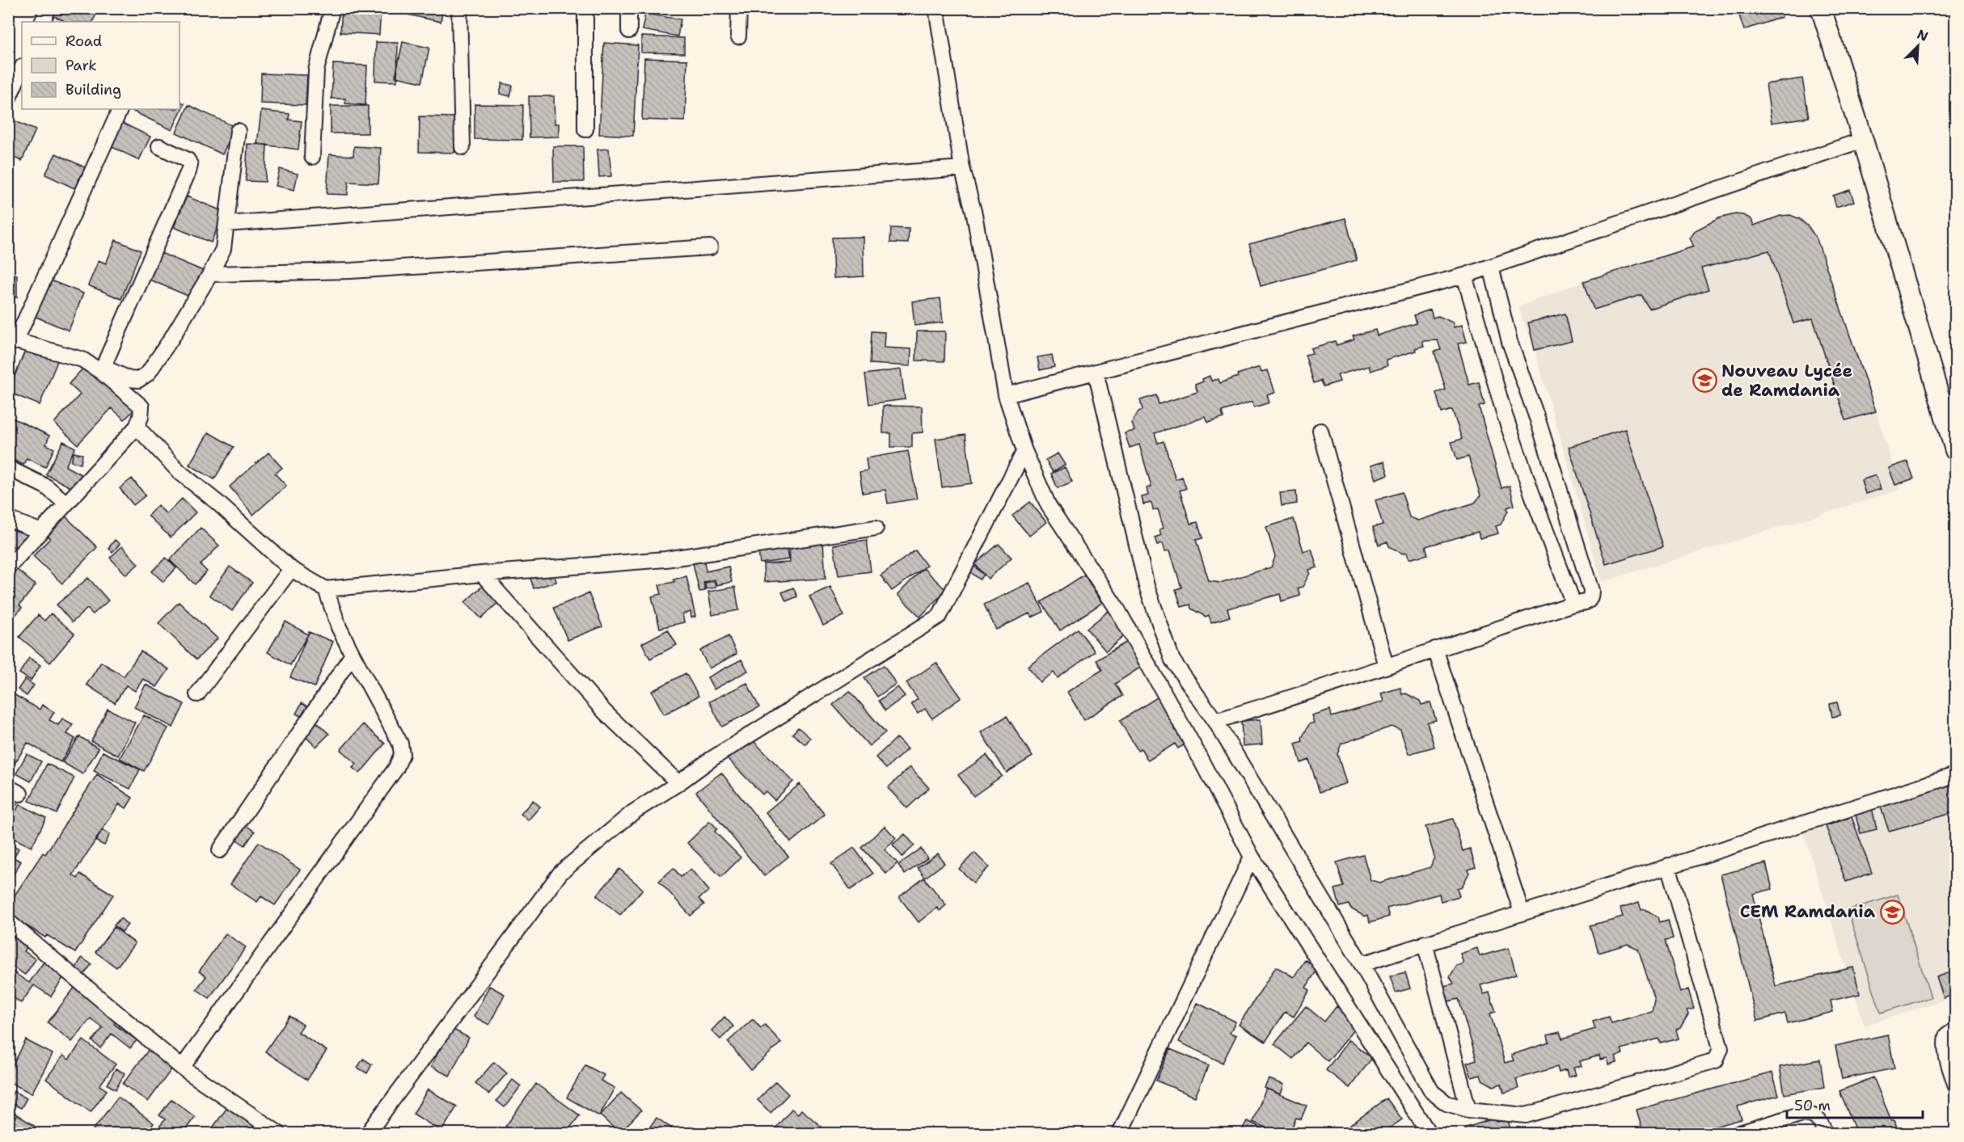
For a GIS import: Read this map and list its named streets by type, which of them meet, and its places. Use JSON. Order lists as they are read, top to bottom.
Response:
{
  "places": {
    "school or university": ["Nouveau Lycée de Ramdania", "CEM Ramdania"]
  },
  "legend": ["Road", "Park", "Building"],
  "scale_bar": "50 m",
  "north": "top right"
}
